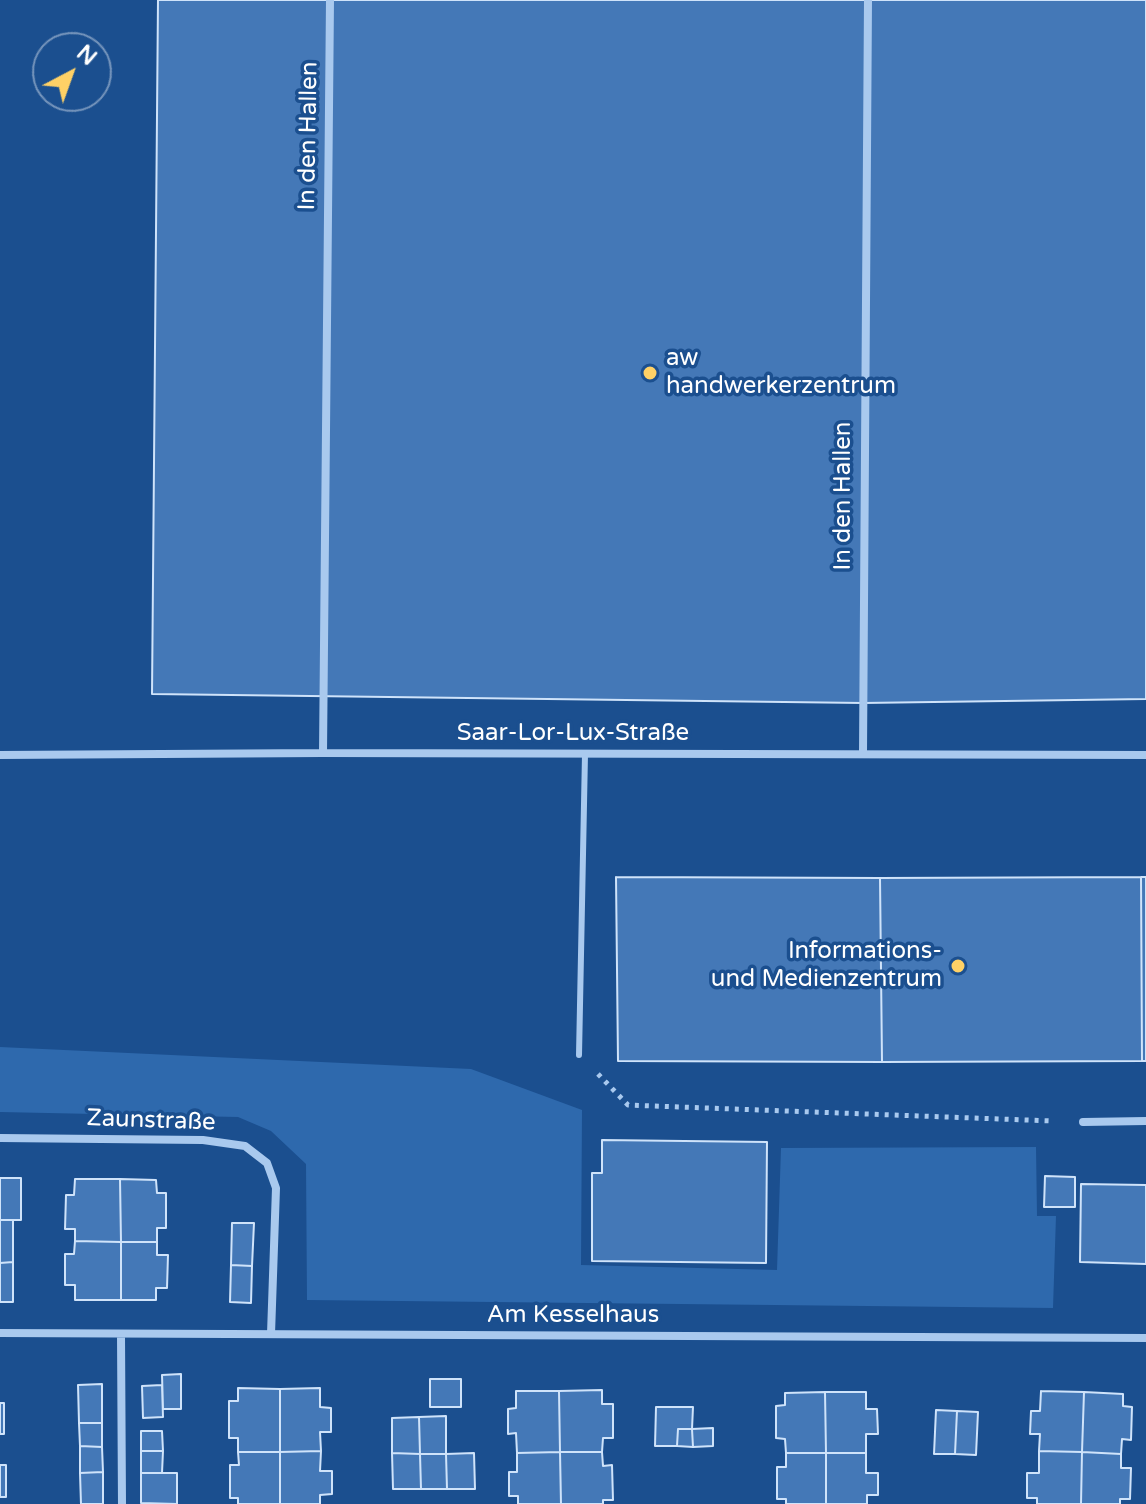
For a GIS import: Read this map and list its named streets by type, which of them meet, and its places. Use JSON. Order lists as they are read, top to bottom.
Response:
{
  "streets": {
    "street": [
      "In den Hallen",
      "Saar-Lor-Lux-Straße",
      "Zaunstraße",
      "Am Kesselhaus"
    ]
  },
  "crossings": [
    ["In den Hallen", "Saar-Lor-Lux-Straße"],
    ["Zaunstraße", "Am Kesselhaus"]
  ],
  "places": ["aw handwerkerzentrum", "Informations- und Medienzentrum"],
  "north": "top right"
}
